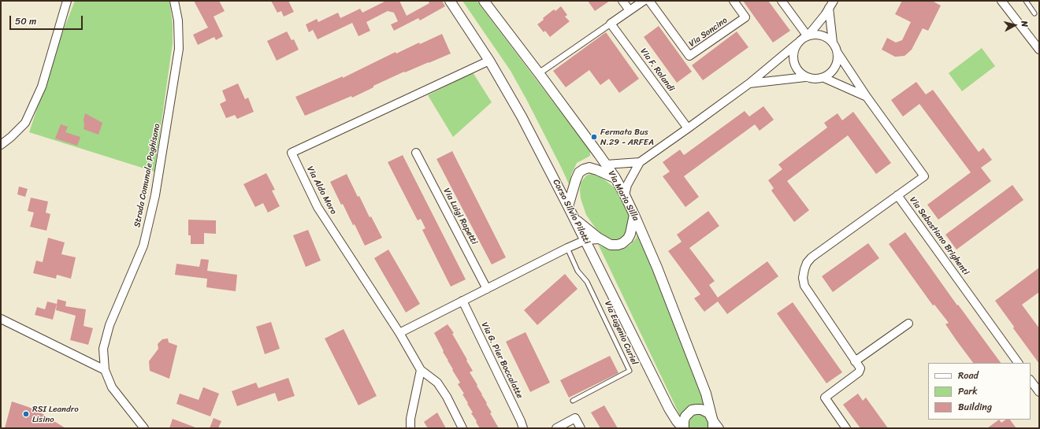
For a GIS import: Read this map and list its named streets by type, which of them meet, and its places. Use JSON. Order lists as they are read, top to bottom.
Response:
{
  "streets": {
    "street": [
      "Via Soncino",
      "Via F. Rolandi",
      "Strada Comunale Paghisano",
      "Via Aldo Moro",
      "Via Mario Silla",
      "Corso Silvio Pilotti",
      "Via Luigi Rapetti",
      "Via Sebastiano Brighenti",
      "Via G. Pier Boccalatte"
    ],
    "lane": ["Via Eugenio Curiel"]
  },
  "crossings": [
    ["Via Aldo Moro", "Corso Silvio Pilotti"],
    ["Via Mario Silla", "Corso Silvio Pilotti"]
  ],
  "places": ["Fermata Bus N.29 - ARFEA", "RSI Leandro Lisino"],
  "legend": ["Road", "Park", "Building"],
  "scale_bar": "50 m",
  "north": "right"
}
